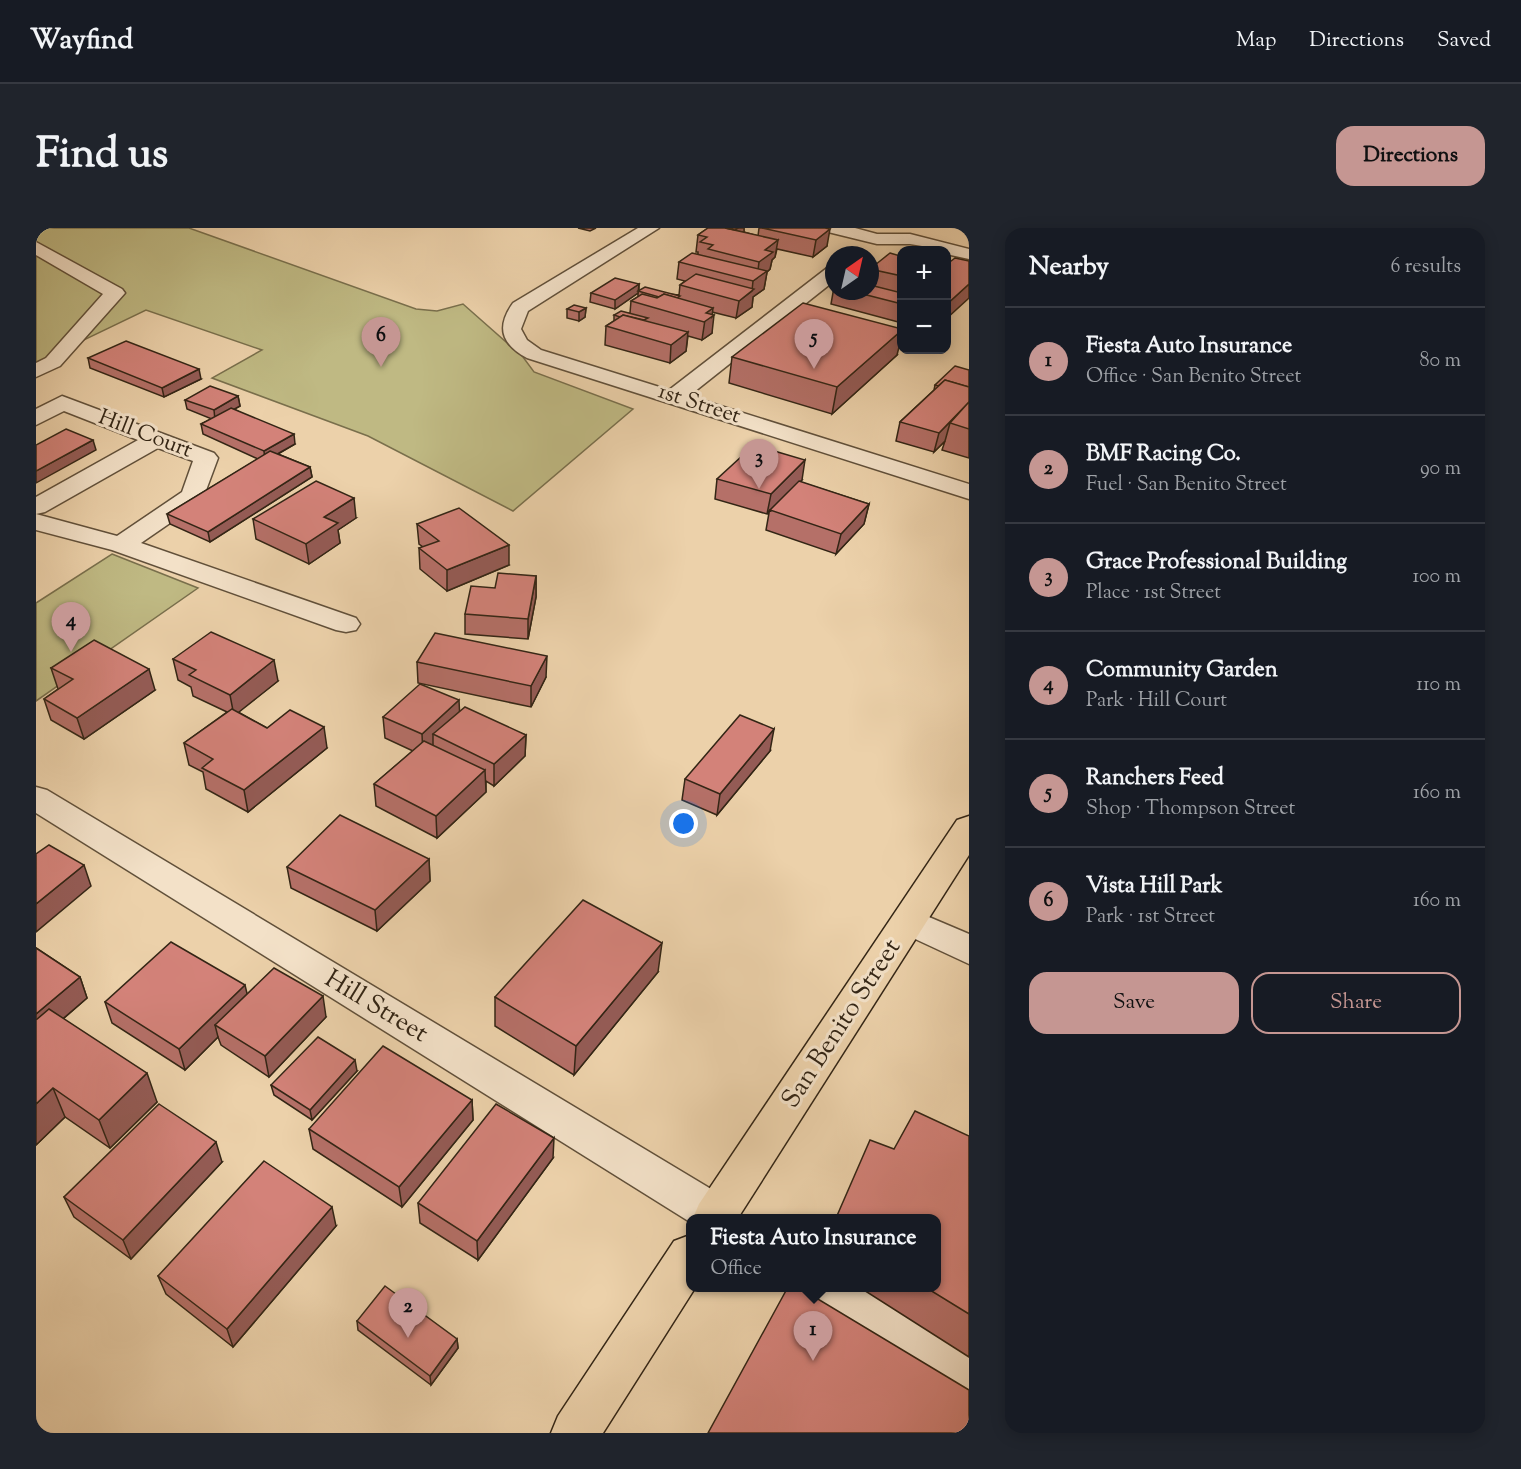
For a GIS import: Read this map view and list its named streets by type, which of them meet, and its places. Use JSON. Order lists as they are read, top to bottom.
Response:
{
  "streets": {
    "main road": ["San Benito Street"],
    "street": ["1st Street", "Hill Court", "Hill Street"]
  },
  "north": "top right",
  "page": {
    "header": "Wayfind",
    "nav": ["Map", "Directions", "Saved"],
    "title": "Find us",
    "buttons": [
      "Directions",
      ["Save", "Share"]
    ],
    "heading": ["Nearby", "6 results"],
    "map_buttons": ["+", "−"],
    "list": [
      {
        "mark": "1",
        "name": "Fiesta Auto Insurance",
        "note": "Office · San Benito Street",
        "value": "80 m"
      },
      {
        "mark": "2",
        "name": "BMF Racing Co.",
        "note": "Fuel · San Benito Street",
        "value": "90 m"
      },
      {
        "mark": "3",
        "name": "Grace Professional Building",
        "note": "Place · 1st Street",
        "value": "100 m"
      },
      {
        "mark": "4",
        "name": "Community Garden",
        "note": "Park · Hill Court",
        "value": "110 m"
      },
      {
        "mark": "5",
        "name": "Ranchers Feed",
        "note": "Shop · Thompson Street",
        "value": "160 m"
      },
      {
        "mark": "6",
        "name": "Vista Hill Park",
        "note": "Park · 1st Street",
        "value": "160 m"
      }
    ],
    "pins": [
      "6",
      "5",
      "3",
      "4",
      "2",
      "1"
    ],
    "popup": ["Fiesta Auto Insurance", "Office"]
  }
}
